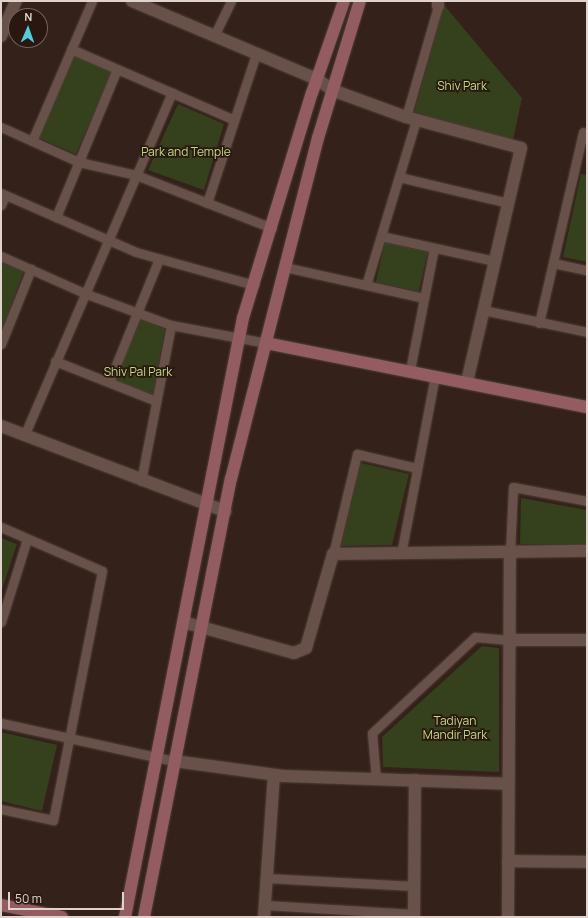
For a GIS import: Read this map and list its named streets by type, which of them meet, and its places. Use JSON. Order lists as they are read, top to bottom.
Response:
{
  "parks": [
    "Shiv Park",
    "Park and Temple",
    "Shiv Pal Park",
    "Tadiyan Mandir Park"
  ],
  "scale_bar": "50 m",
  "north": "top"
}
